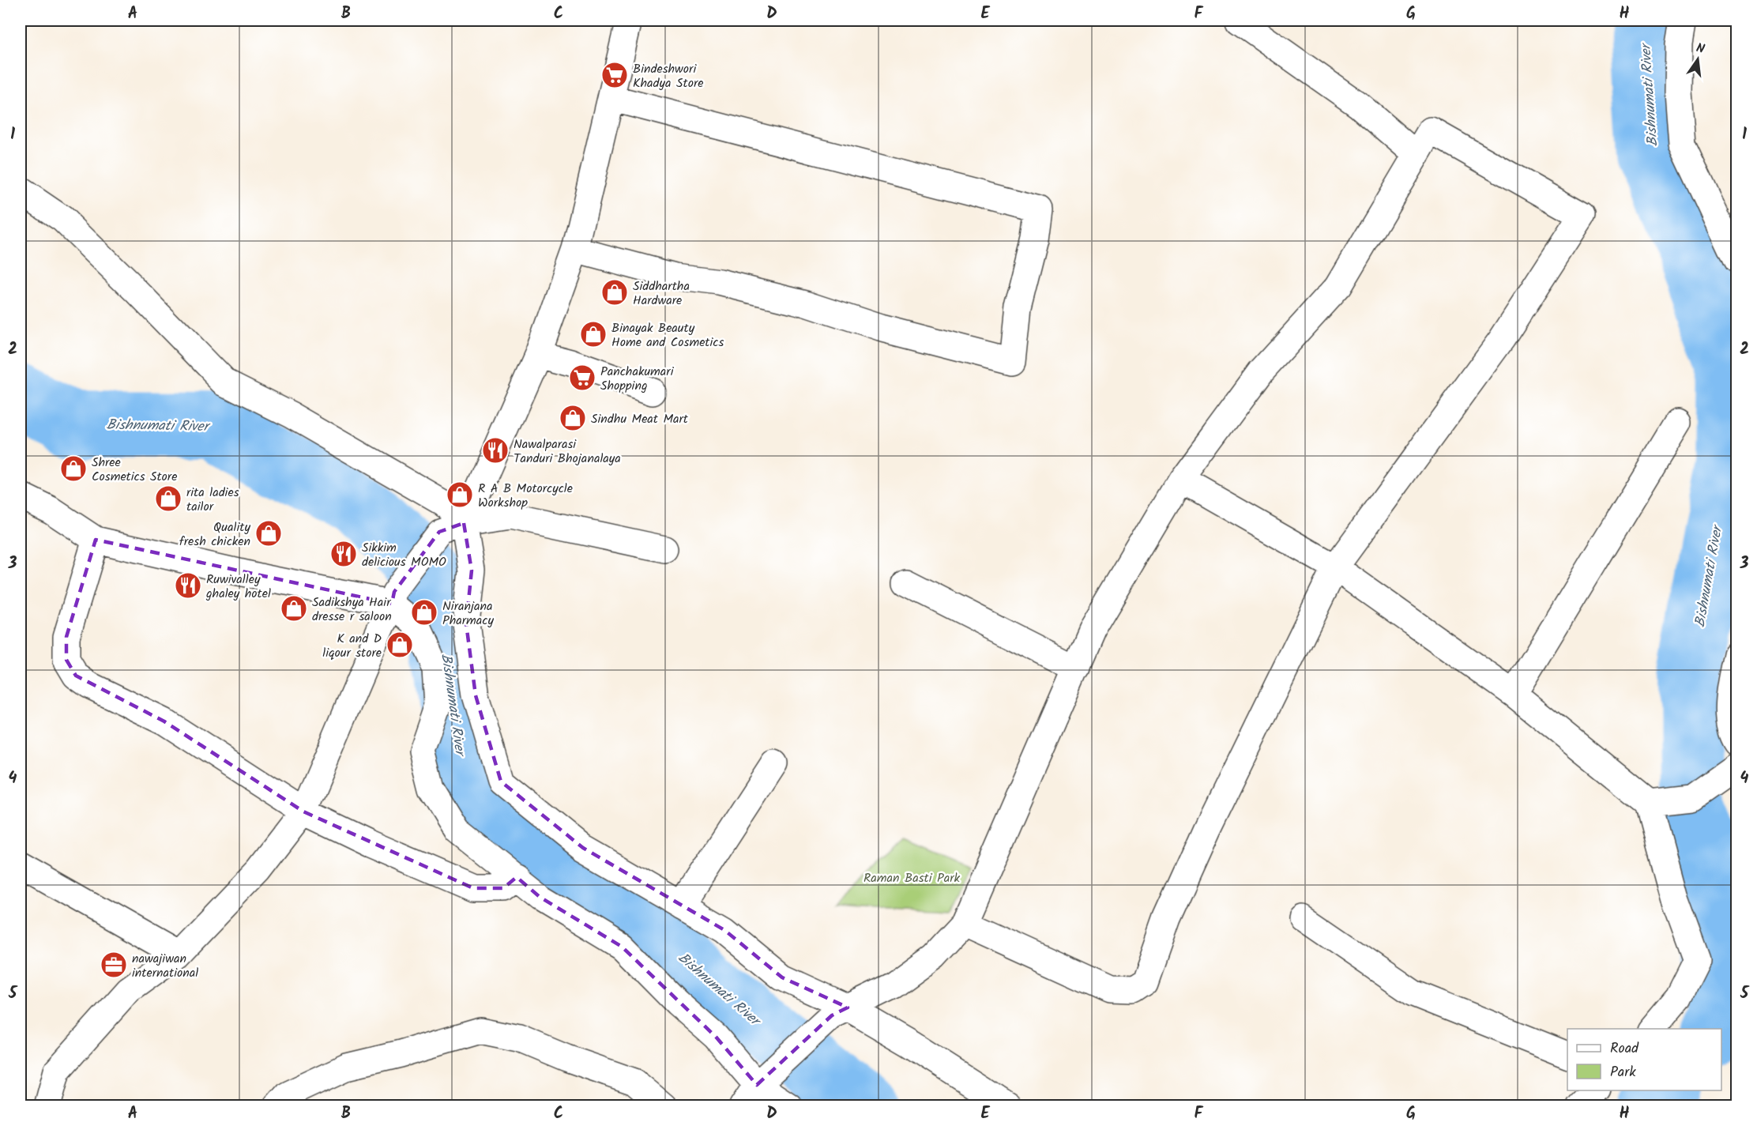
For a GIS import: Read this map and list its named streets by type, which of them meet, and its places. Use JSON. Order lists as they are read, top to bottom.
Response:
{
  "water": ["Bishnumati River"],
  "parks": ["Raman Basti Park"],
  "places": {
    "supermarket": ["Bindeshwori Khadya Store", "Panchakumari Shopping"],
    "shop": [
      "Siddhartha Hardware",
      "Binayak Beauty Home and Cosmetics",
      "Sindhu Meat Mart",
      "Shree Cosmetics Store",
      "R A B Motorcycle Workshop",
      "rita ladies tailor",
      "Quality fresh chicken",
      "Sadikshya Hair dresse r saloon",
      "Niranjana Pharmacy",
      "K and D liqour store"
    ],
    "restaurant": ["Nawalparasi Tanduri Bhojanalaya", "Sikkim delicious MOMO", "Ruwivalley ghaley hotel"],
    "office": ["nawajiwan international"]
  },
  "legend": ["Road", "Park"],
  "north": "top",
  "grid": {
    "columns": [
      "A",
      "B",
      "C",
      "D",
      "E",
      "F",
      "G",
      "H"
    ],
    "rows": [
      "1",
      "2",
      "3",
      "4",
      "5"
    ]
  }
}
